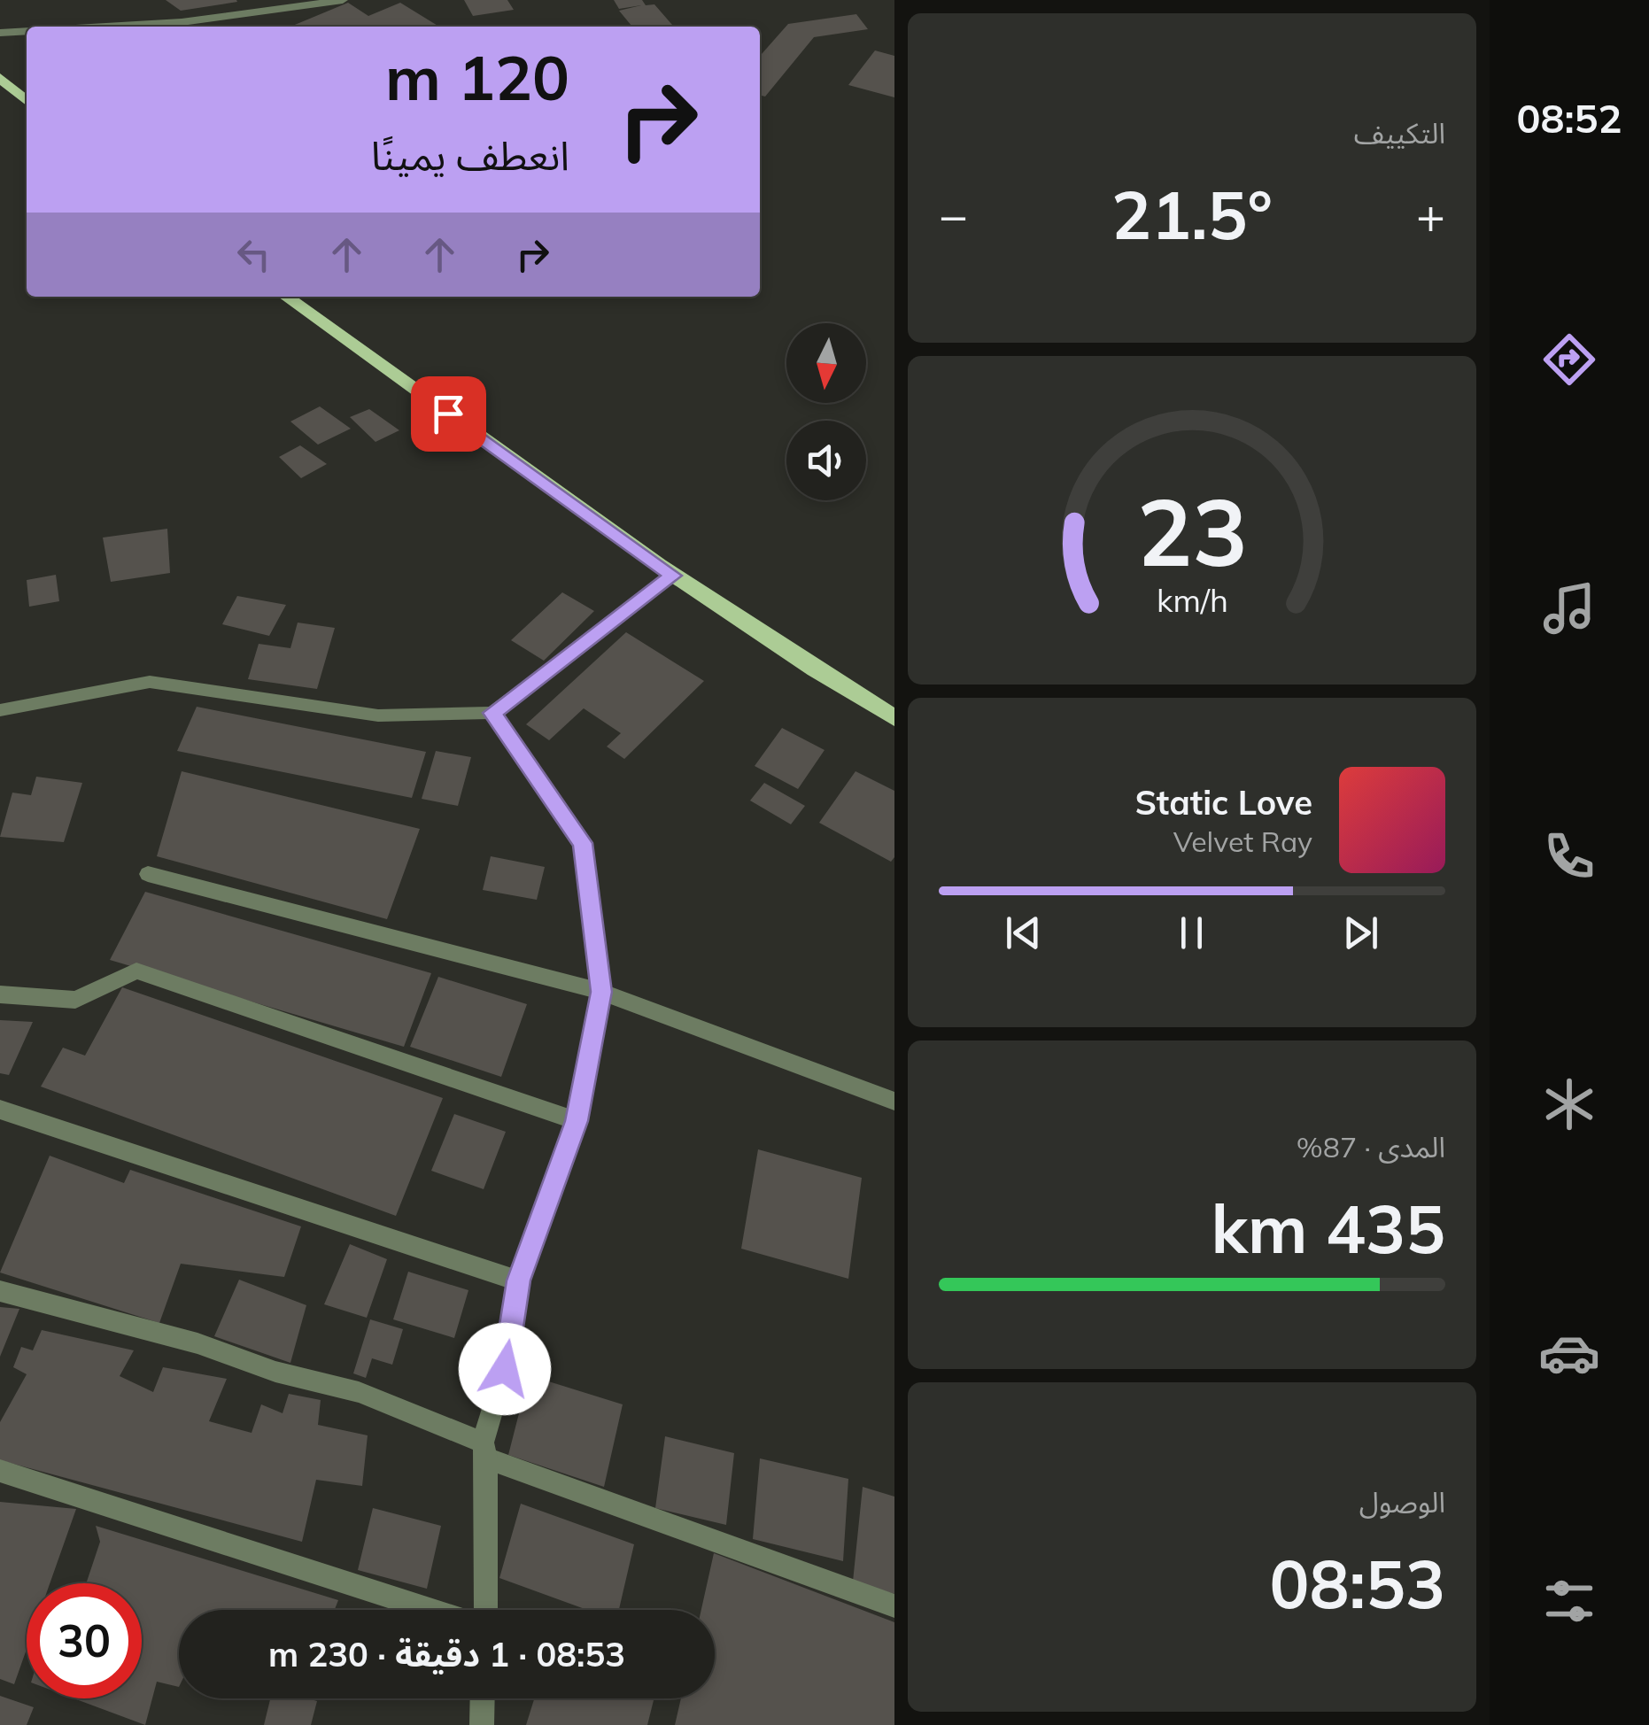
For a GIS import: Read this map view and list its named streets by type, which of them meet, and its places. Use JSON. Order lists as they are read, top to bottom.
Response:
{
  "north": "bottom",
  "page": {
    "tabs": "08:52",
    "tile": [
      "التكييف",
      ["المدى · 87%", "435 km"],
      ["الوصول", "08:53"]
    ],
    "turn": ["120 m", "انعطف يمينًا"],
    "heat": ["−", "21.5°", "+"],
    "song": ["Static Love", "Velvet Ray"],
    "limit": "30",
    "trip": "08:53 · 1 دقيقة · 230 m",
    "gauge": ["23", "km/h"]
  }
}
